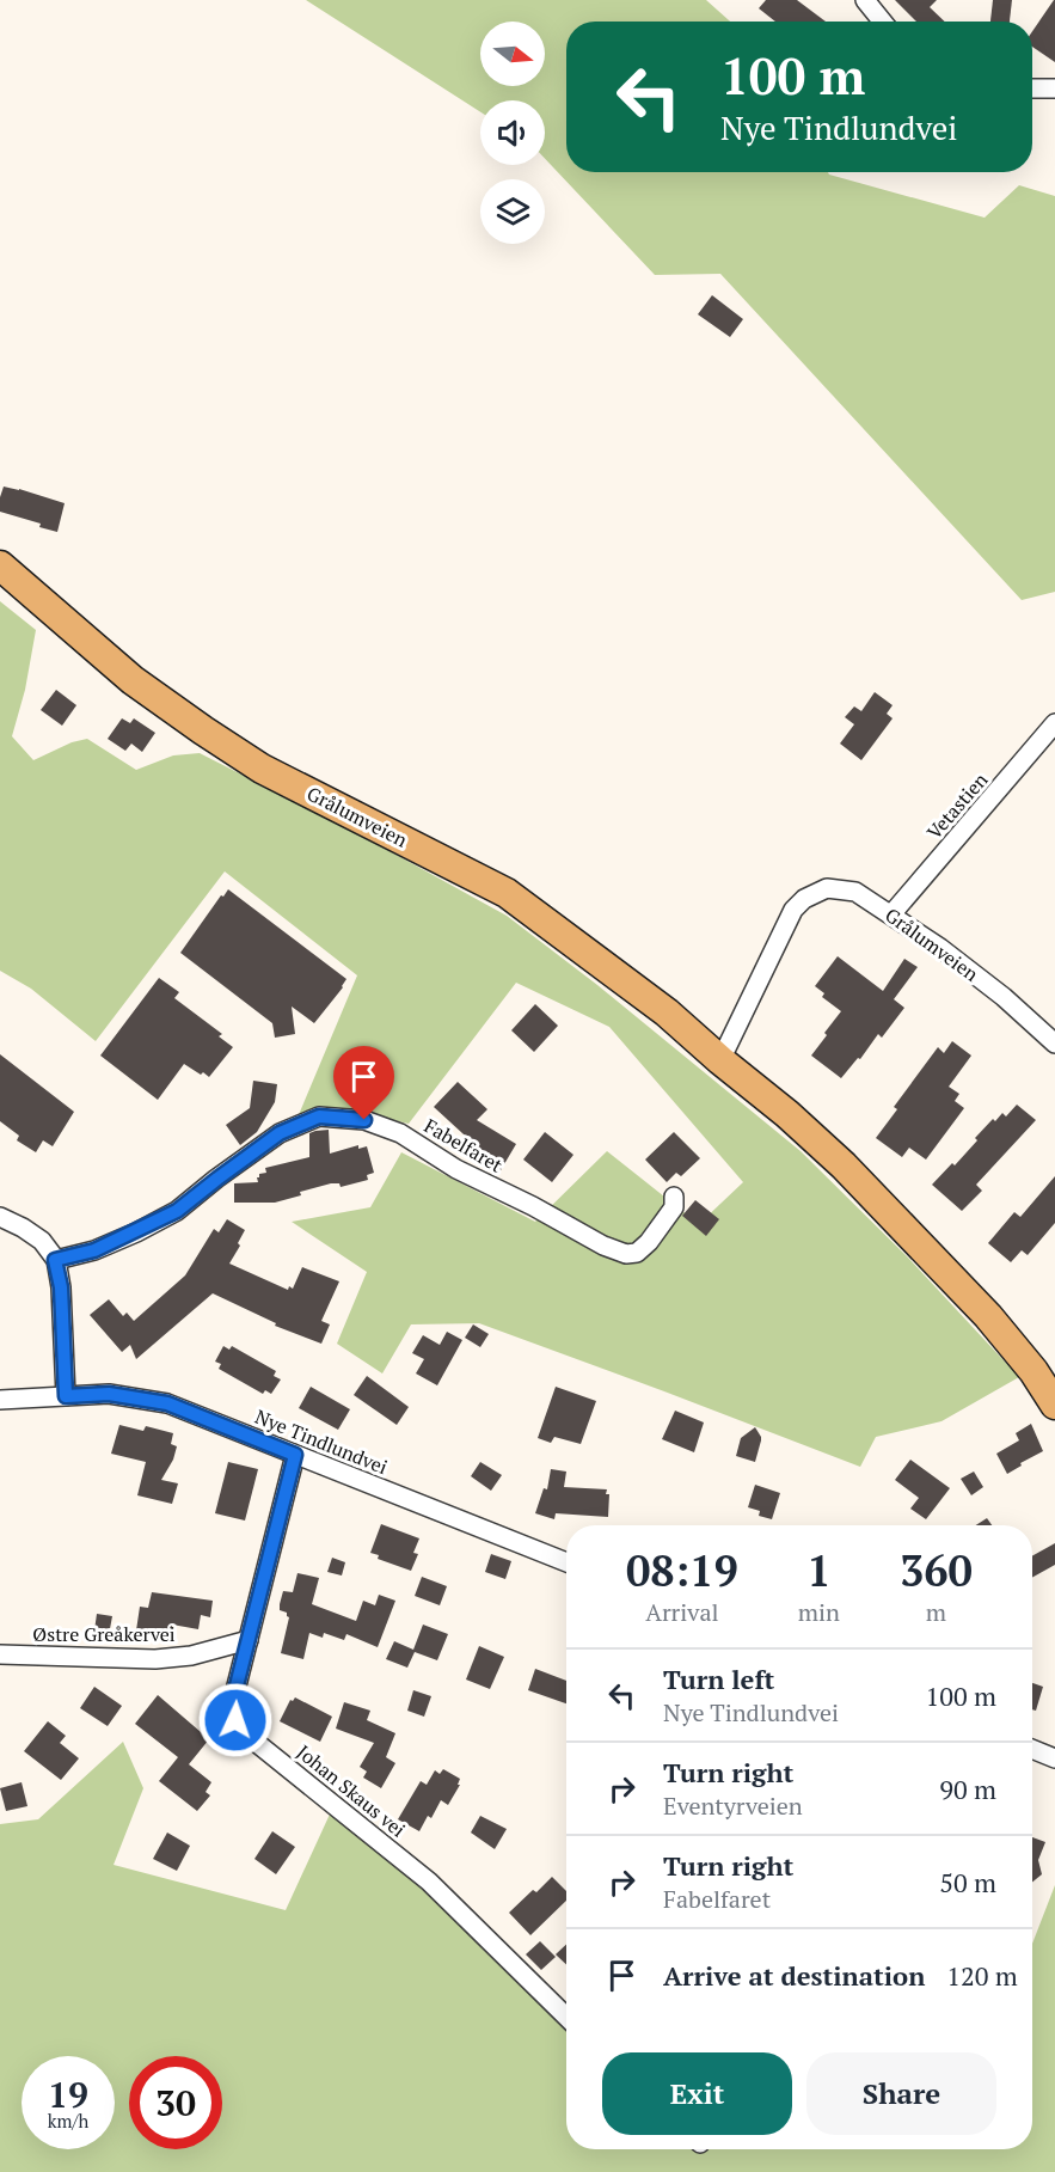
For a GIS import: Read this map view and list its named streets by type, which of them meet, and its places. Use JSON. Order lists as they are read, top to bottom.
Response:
{
  "streets": {
    "main road": ["Grålumveien"],
    "street": [
      "Vetastien",
      "Fabelfaret",
      "Nye Tindlundvei",
      "Østre Greåkervei",
      "Johan Skaus vei"
    ]
  },
  "crossings": [
    ["Vetastien", "Grålumveien"],
    ["Nye Tindlundvei", "Johan Skaus vei"],
    ["Østre Greåkervei", "Johan Skaus vei"]
  ],
  "north": "right",
  "page": {
    "turn": ["100 m", "Nye Tindlundvei"],
    "eta": [
      "08:19",
      "Arrival",
      "1",
      "min",
      "360",
      "m"
    ],
    "list": [
      {
        "name": "Turn left",
        "note": "Nye Tindlundvei",
        "value": "100 m"
      },
      {
        "name": "Turn right",
        "note": "Eventyrveien",
        "value": "90 m"
      },
      {
        "name": "Turn right",
        "note": "Fabelfaret",
        "value": "50 m"
      },
      {
        "name": "Arrive at destination",
        "value": "120 m"
      }
    ],
    "buttons": ["Exit", "Share"],
    "speed": "19 km/h",
    "limit": "30"
  }
}
